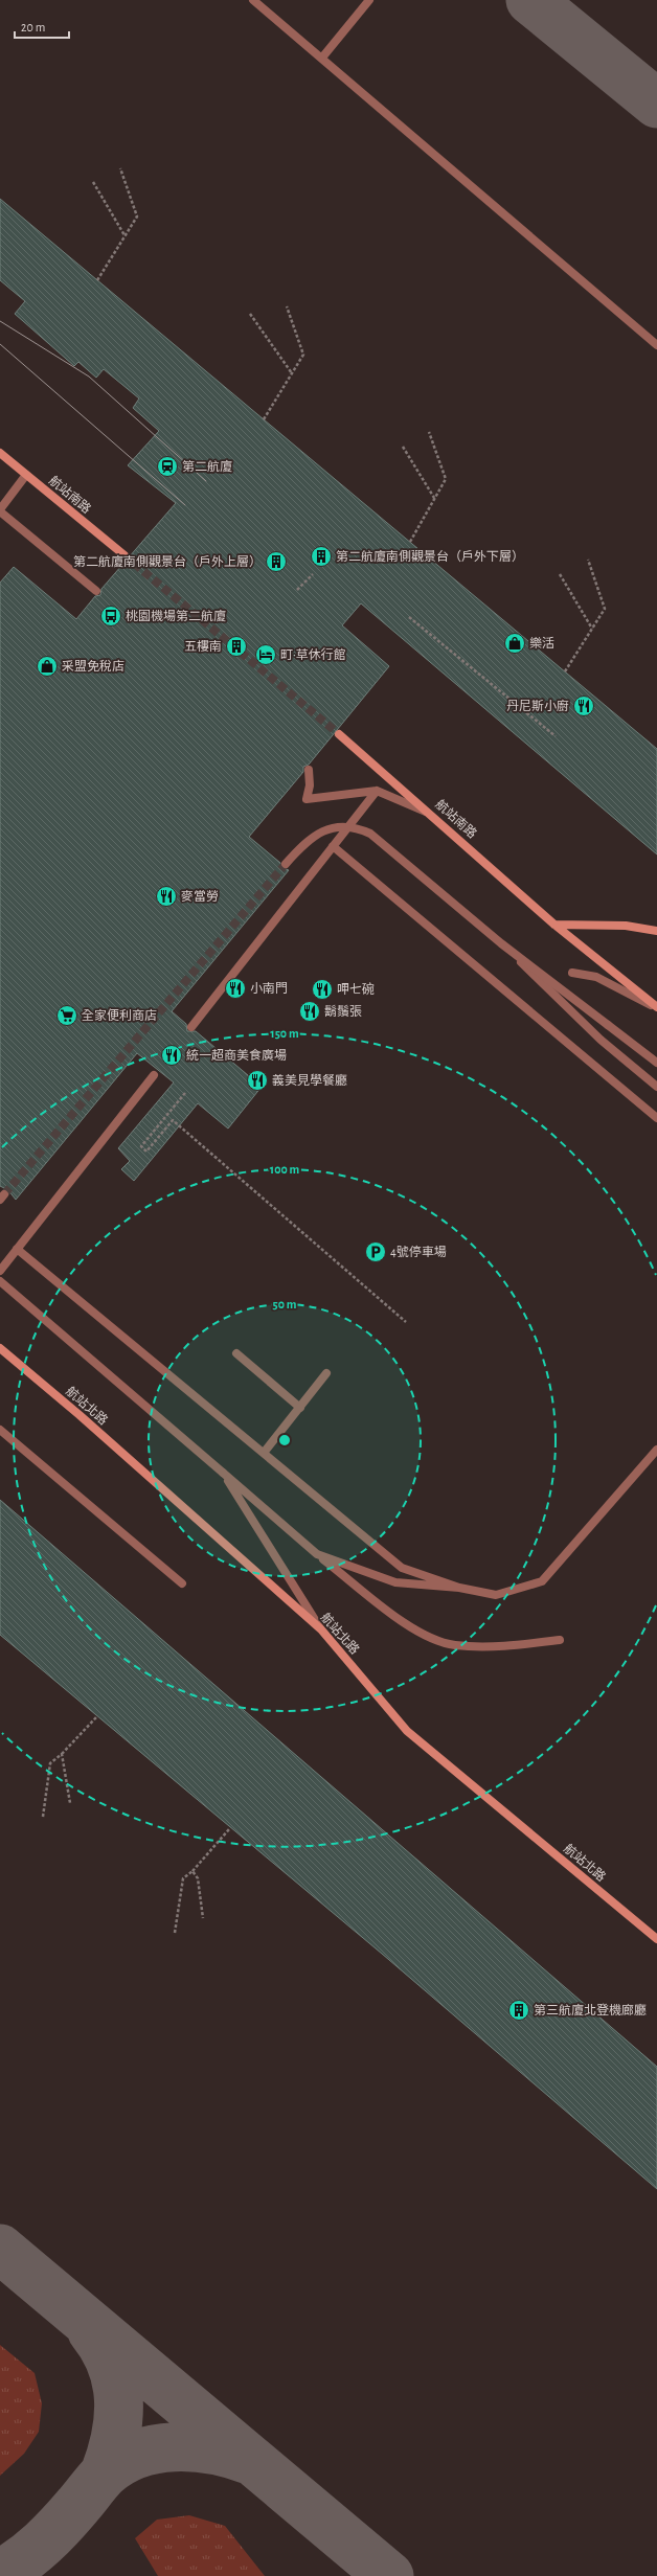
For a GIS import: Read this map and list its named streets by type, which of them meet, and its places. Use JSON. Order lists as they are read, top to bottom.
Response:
{
  "streets": {
    "street": ["航站南路", "航站北路"]
  },
  "places": {
    "station": ["第二航廈"],
    "building": [
      "第二航廈南側觀景台（戶外下層）",
      "第二航廈南側觀景台（戶外上層）",
      "五樓南",
      "第三航廈北登機廊廳"
    ],
    "bus stop": ["桃園機場第二航廈"],
    "shop": ["樂活", "采盟免稅店"],
    "hotel": ["町·草休行館"],
    "restaurant": [
      "丹尼斯小廚",
      "麥當勞",
      "小南門",
      "呷七碗",
      "鬍鬚張",
      "統一超商美食廣場",
      "義美見學餐廳"
    ],
    "supermarket": ["全家便利商店"],
    "parking": ["4號停車場"]
  },
  "scale_bar": "20 m",
  "rings": ["150 m", "100 m", "50 m"]
}
